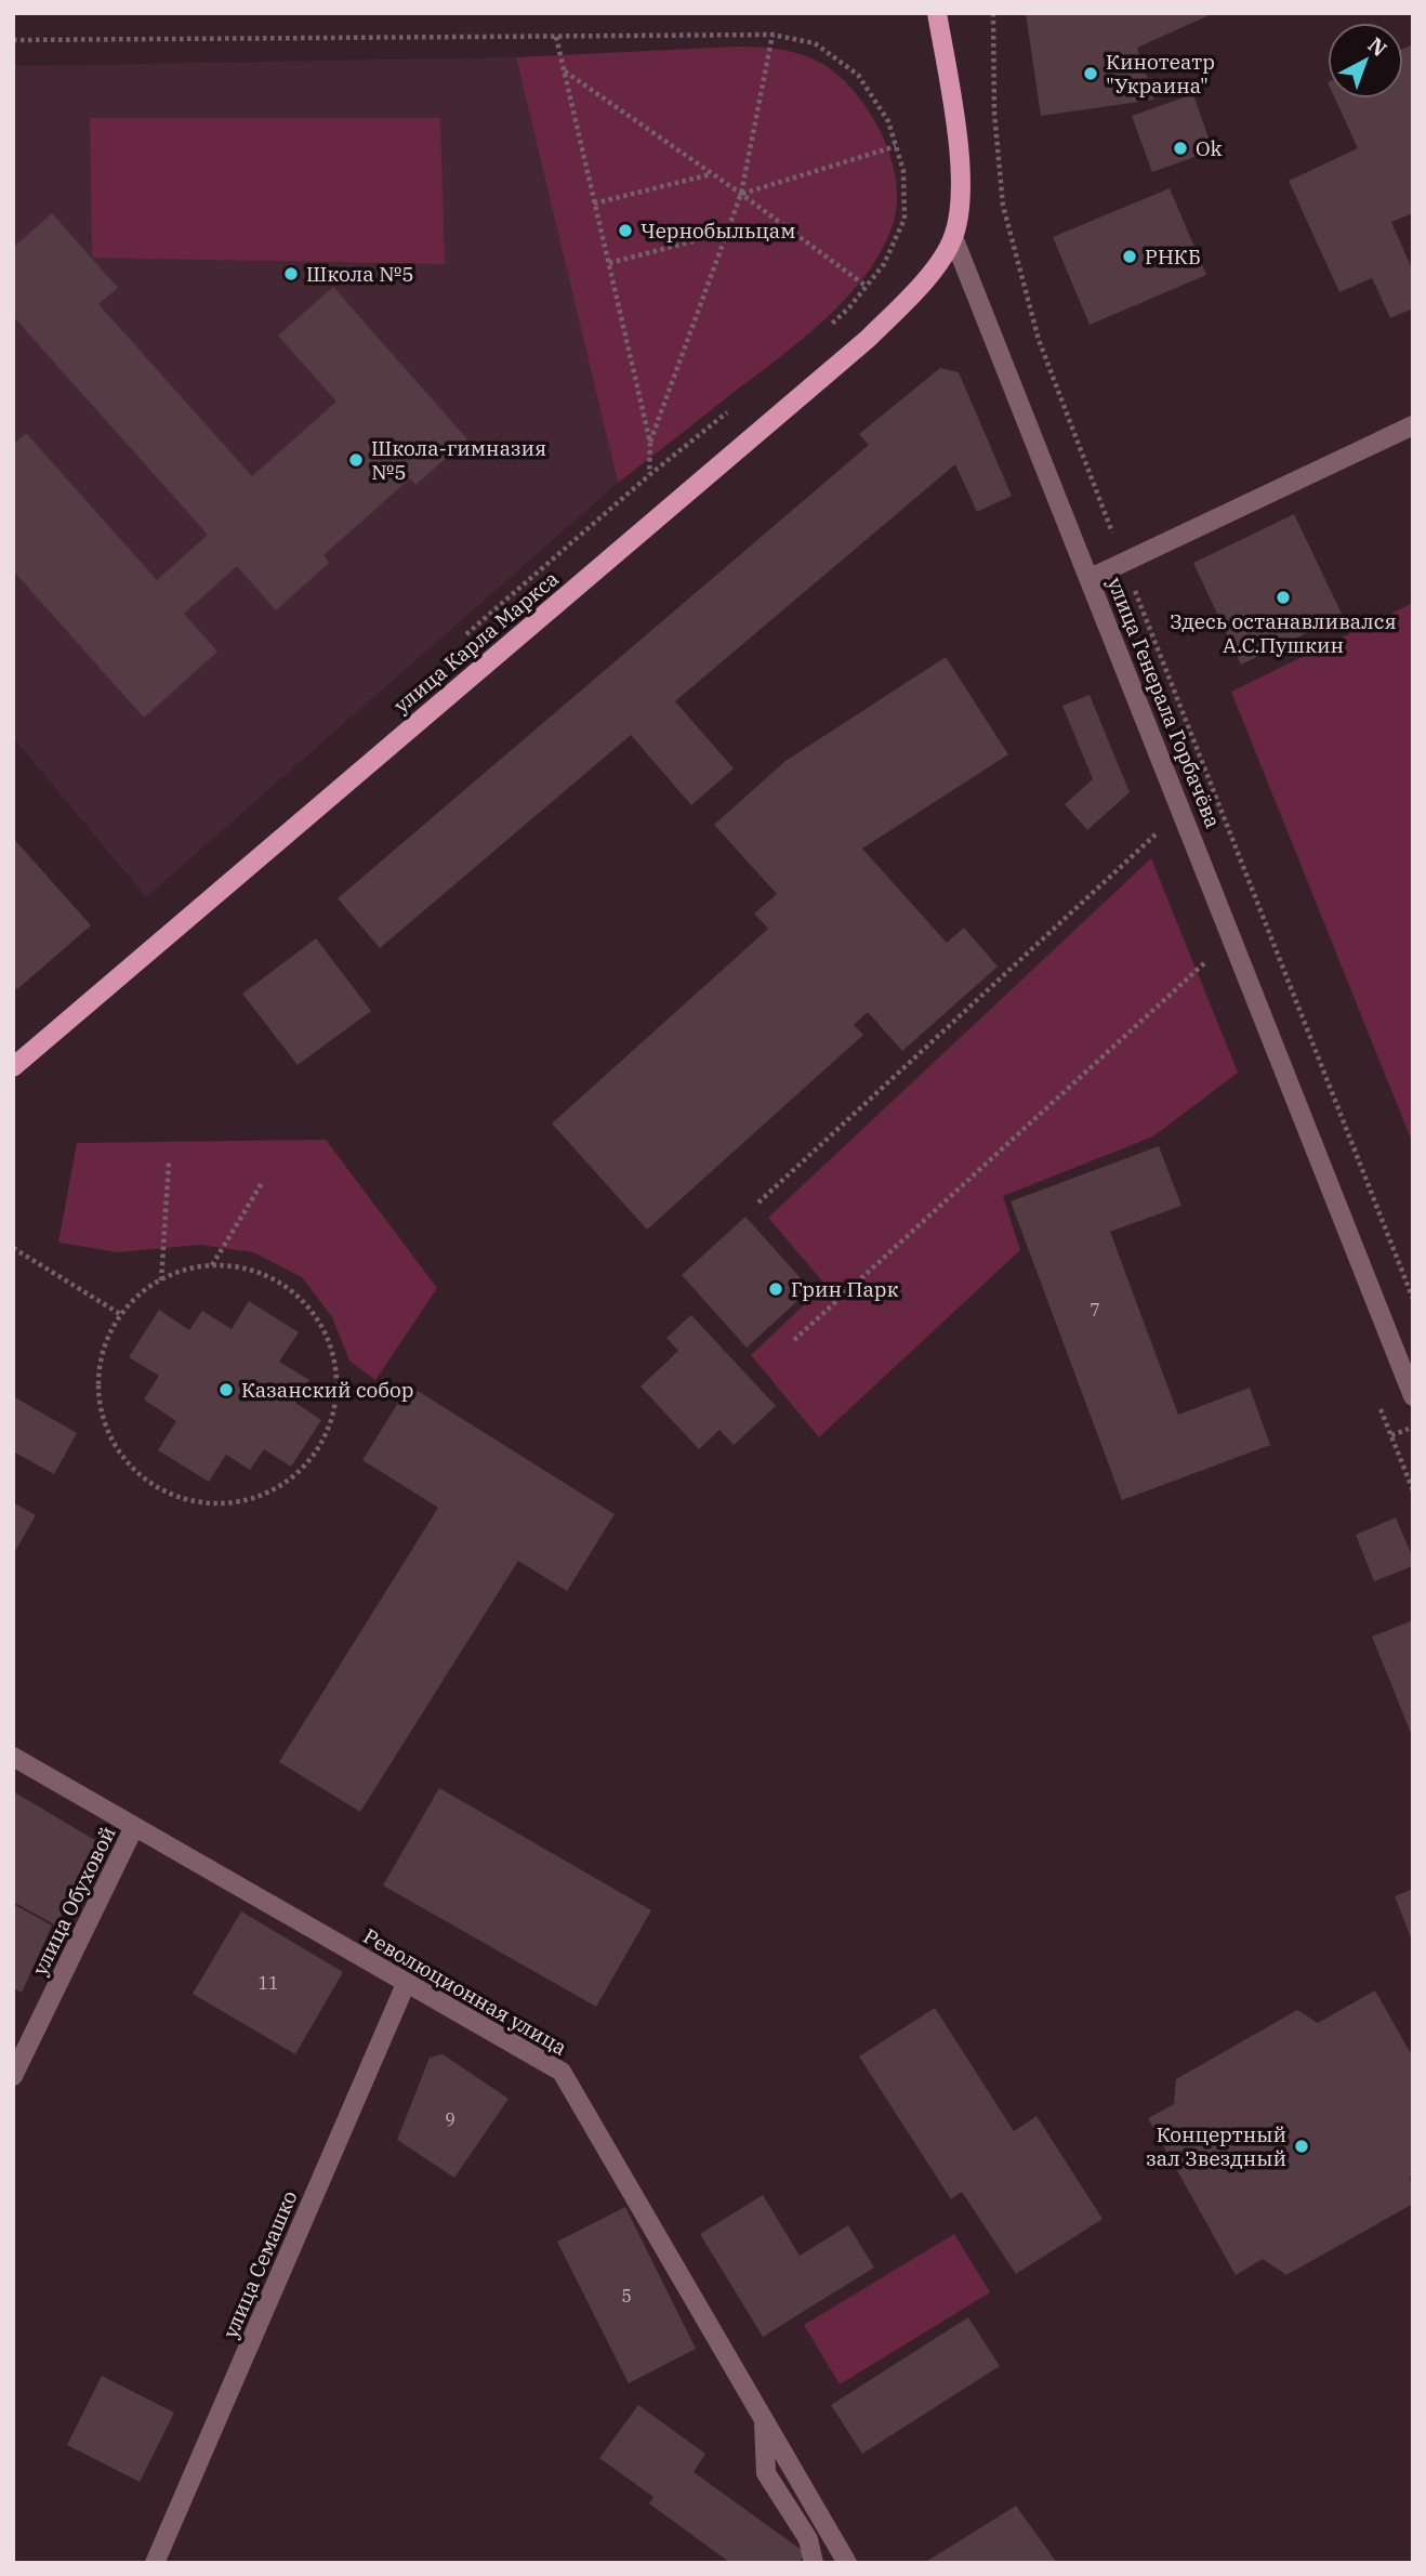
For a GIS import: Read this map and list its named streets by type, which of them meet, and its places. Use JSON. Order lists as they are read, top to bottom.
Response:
{
  "streets": {
    "main road": ["улица Карла Маркса"],
    "street": [
      "улица Генерала Горбачёва",
      "улица Обуховой",
      "Революционная улица",
      "улица Семашко"
    ]
  },
  "crossings": [
    ["улица Карла Маркса", "улица Генерала Горбачёва"],
    ["улица Обуховой", "Революционная улица"],
    ["Революционная улица", "улица Семашко"]
  ],
  "places": [
    "Кинотеатр \"Украина\"",
    "Ok",
    "Чернобыльцам",
    "РНКБ",
    "Школа №5",
    "Школа-гимназия №5",
    "Здесь останавливался А.С.Пушкин",
    "Грин Парк",
    "Казанский собор",
    "Концертный зал Звездный"
  ],
  "house_numbers": [
    "7",
    "11",
    "9",
    "5"
  ],
  "north": "top right"
}
